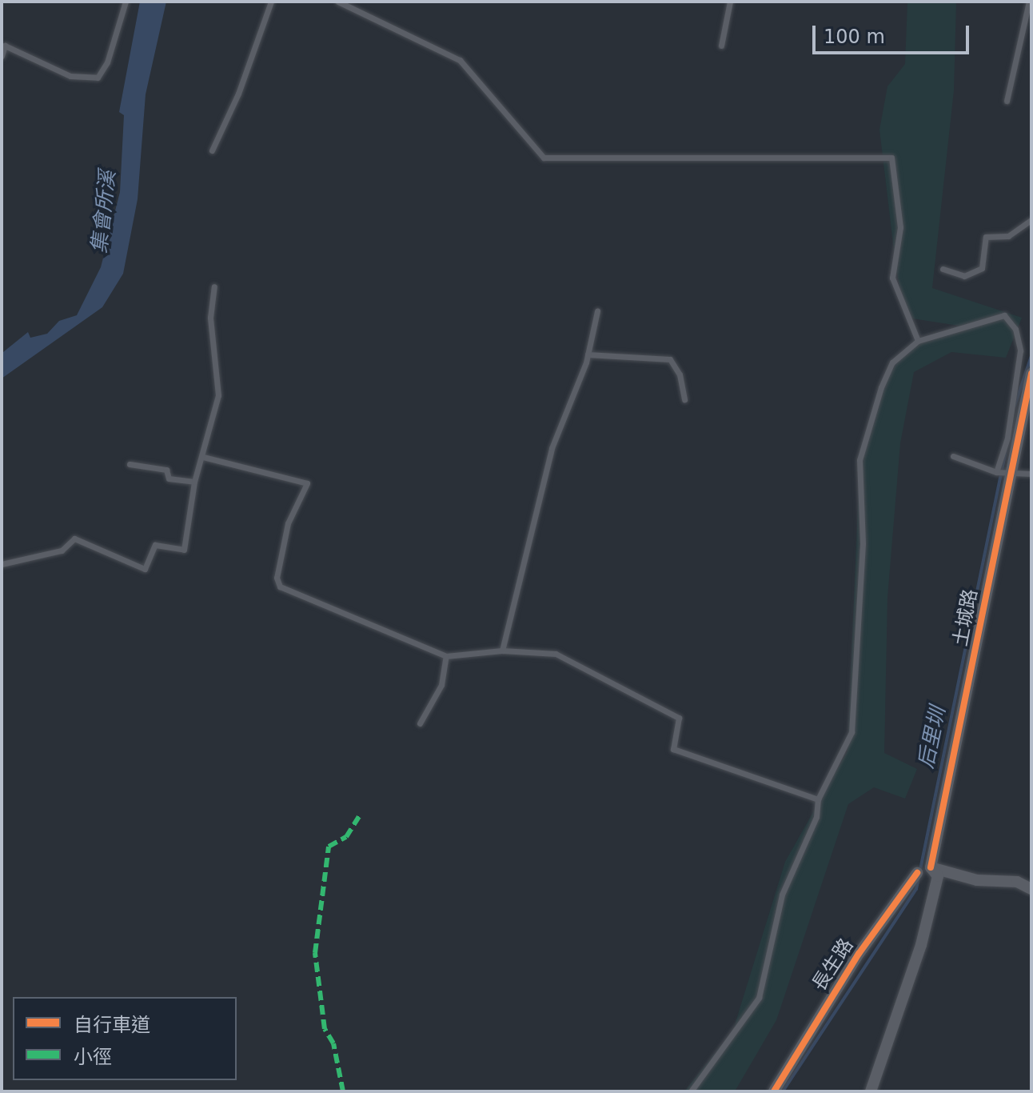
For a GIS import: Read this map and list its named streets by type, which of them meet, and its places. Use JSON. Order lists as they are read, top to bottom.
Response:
{
  "streets": {
    "street": ["土城路", "長生路"]
  },
  "crossings": [
    ["土城路", "長生路"]
  ],
  "water": ["集會所溪", "后里圳"],
  "legend": ["自行車道", "小徑"],
  "scale_bar": "100 m"
}
